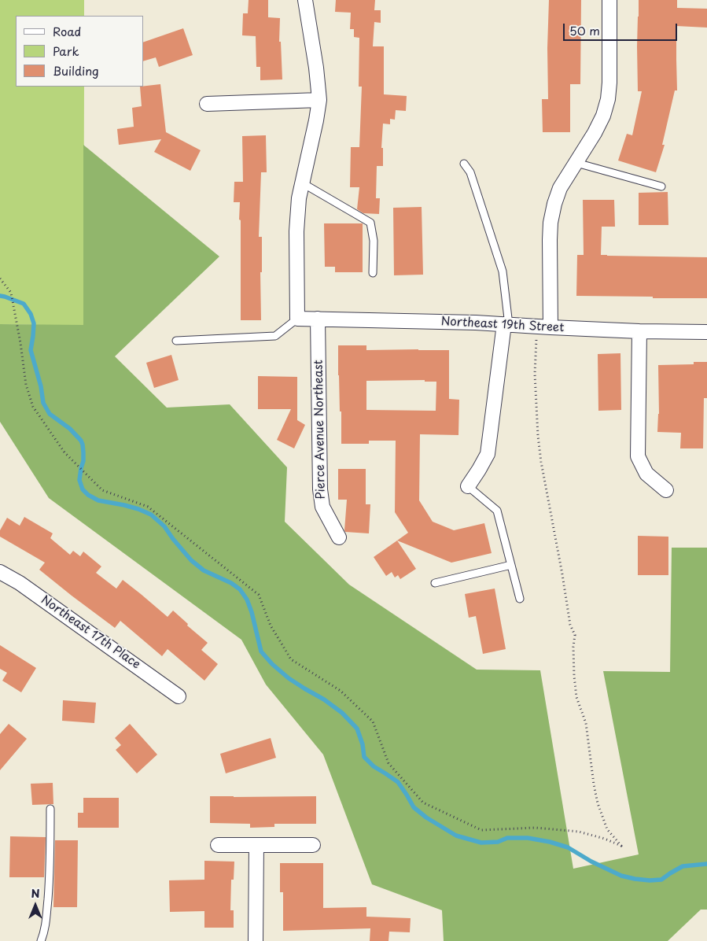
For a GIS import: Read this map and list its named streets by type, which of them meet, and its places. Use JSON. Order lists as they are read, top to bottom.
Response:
{
  "streets": {
    "street": ["Northeast 19th Street", "Pierce Avenue Northeast", "Northeast 17th Place"]
  },
  "crossings": [
    ["Northeast 19th Street", "Pierce Avenue Northeast"]
  ],
  "legend": ["Road", "Park", "Building"],
  "scale_bar": "50 m",
  "north": "top"
}
